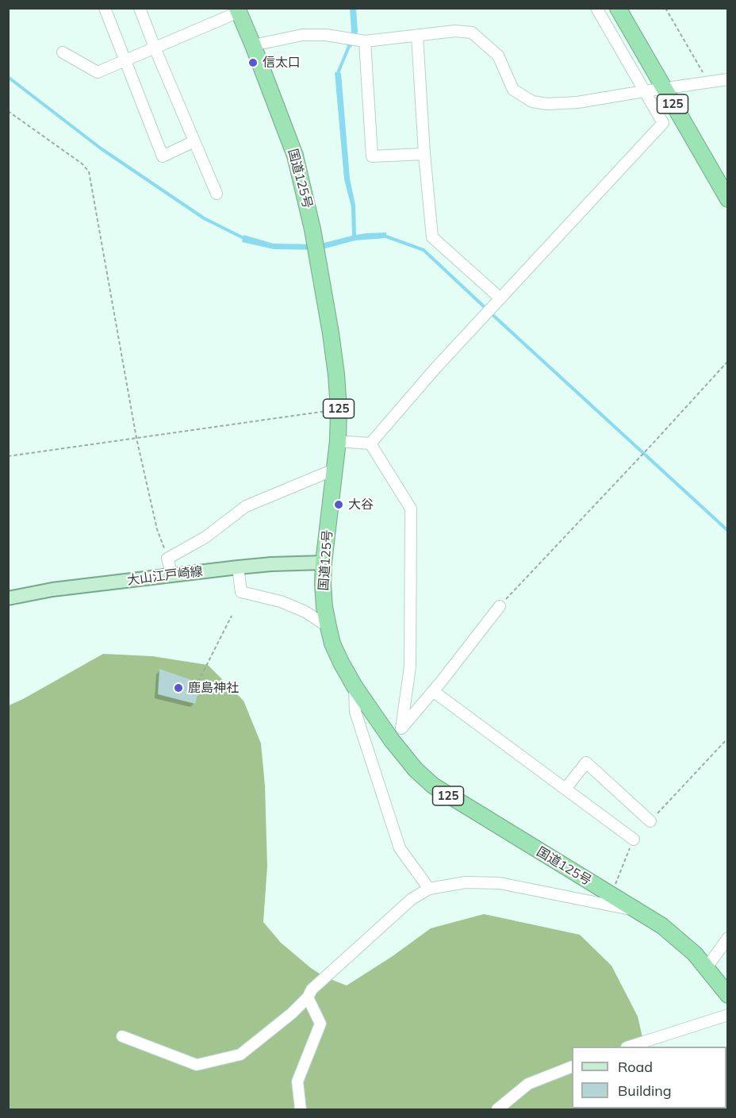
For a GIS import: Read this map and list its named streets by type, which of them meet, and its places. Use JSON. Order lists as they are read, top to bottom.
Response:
{
  "streets": {
    "highway": ["125", "国道125号"],
    "main road": ["大山江戸崎線"]
  },
  "crossings": [
    ["国道125号", "大山江戸崎線"]
  ],
  "places": ["信太口", "大谷", "鹿島神社"],
  "legend": ["Road", "Building"]
}
